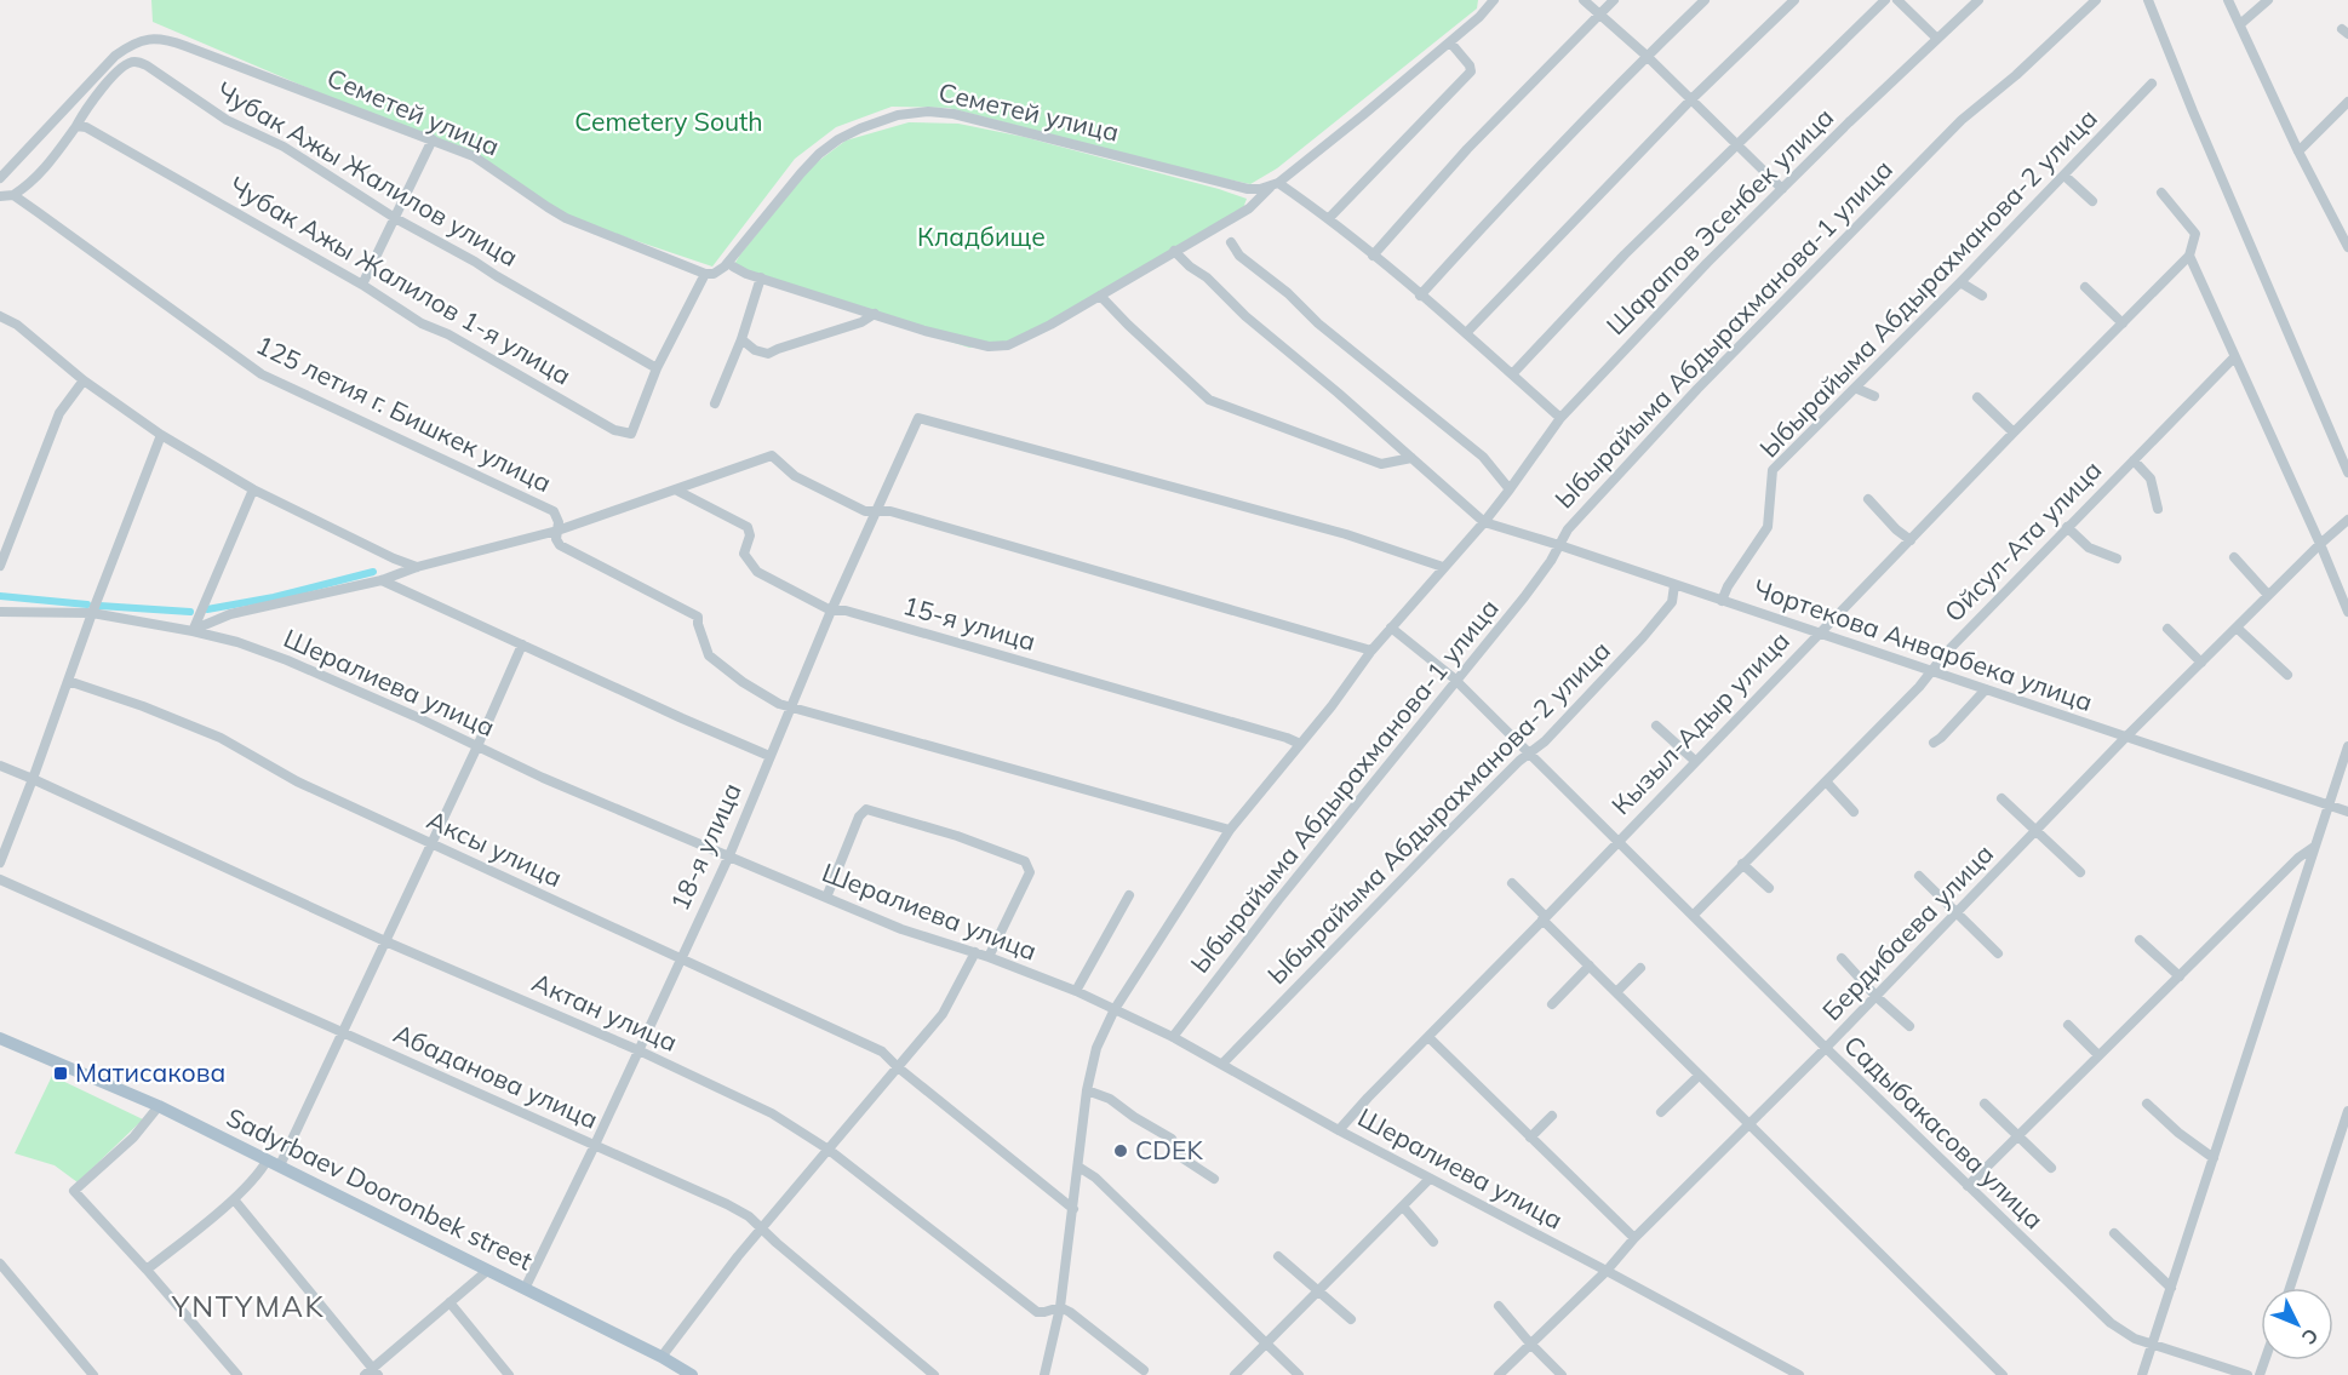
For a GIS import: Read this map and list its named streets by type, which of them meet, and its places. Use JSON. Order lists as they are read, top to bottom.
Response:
{
  "streets": {
    "main road": ["Sadyrbaev Dooronbek street"],
    "street": [
      "Семетей улица",
      "Чубак Ажы Жалилов улица",
      "Шарапов Эсенбек улица",
      "Чубак Ажы Жалилов 1-я улица",
      "Ыбырайыма Абдырахманова-2 улица",
      "Ыбырайыма Абдырахманова-1 улица",
      "125 летия г. Бишкек улица",
      "Ойсул-Ата улица",
      "15-я улица",
      "Чортекова Анварбека улица",
      "Шералиева улица",
      "Кызыл-Адыр улица",
      "18-я улица",
      "Аксы улица",
      "Бердибаева улица",
      "Актан улица",
      "Абаданова улица",
      "Садыбакасова улица"
    ]
  },
  "crossings": [
    ["Семетей улица", "Чубак Ажы Жалилов 1-я улица"],
    ["Чубак Ажы Жалилов улица", "Чубак Ажы Жалилов 1-я улица"],
    ["Шарапов Эсенбек улица", "15-я улица"],
    ["Шарапов Эсенбек улица", "Чортекова Анварбека улица"],
    ["Шарапов Эсенбек улица", "Шералиева улица"],
    ["Шарапов Эсенбек улица", "18-я улица"],
    ["Шарапов Эсенбек улица", "Аксы улица"],
    ["Шарапов Эсенбек улица", "Актан улица"],
    ["Шарапов Эсенбек улица", "Садыбакасова улица"],
    ["Ыбырайыма Абдырахманова-2 улица", "Чортекова Анварбека улица"],
    ["Ыбырайыма Абдырахманова-2 улица", "Шералиева улица"],
    ["Ыбырайыма Абдырахманова-2 улица", "Садыбакасова улица"],
    ["Ыбырайыма Абдырахманова-1 улица", "Чортекова Анварбека улица"],
    ["Ыбырайыма Абдырахманова-1 улица", "Шералиева улица"],
    ["Ыбырайыма Абдырахманова-1 улица", "Садыбакасова улица"],
    ["125 летия г. Бишкек улица", "18-я улица"],
    ["Ойсул-Ата улица", "Чортекова Анварбека улица"],
    ["Ойсул-Ата улица", "Садыбакасова улица"],
    ["15-я улица", "18-я улица"],
    ["Чортекова Анварбека улица", "Кызыл-Адыр улица"],
    ["Чортекова Анварбека улица", "Бердибаева улица"],
    ["Шералиева улица", "Кызыл-Адыр улица"],
    ["Шералиева улица", "18-я улица"],
    ["Шералиева улица", "Бердибаева улица"],
    ["Кызыл-Адыр улица", "Садыбакасова улица"],
    ["18-я улица", "Аксы улица"],
    ["18-я улица", "Актан улица"],
    ["18-я улица", "Абаданова улица"],
    ["18-я улица", "Sadyrbaev Dooronbek street"],
    ["Бердибаева улица", "Садыбакасова улица"]
  ],
  "districts": ["YNTYMAK"],
  "parks": ["Cemetery South", "Кладбище"],
  "places": {
    "transit": ["Матисакова"],
    "other": ["CDEK"]
  },
  "north": "bottom right"
}
